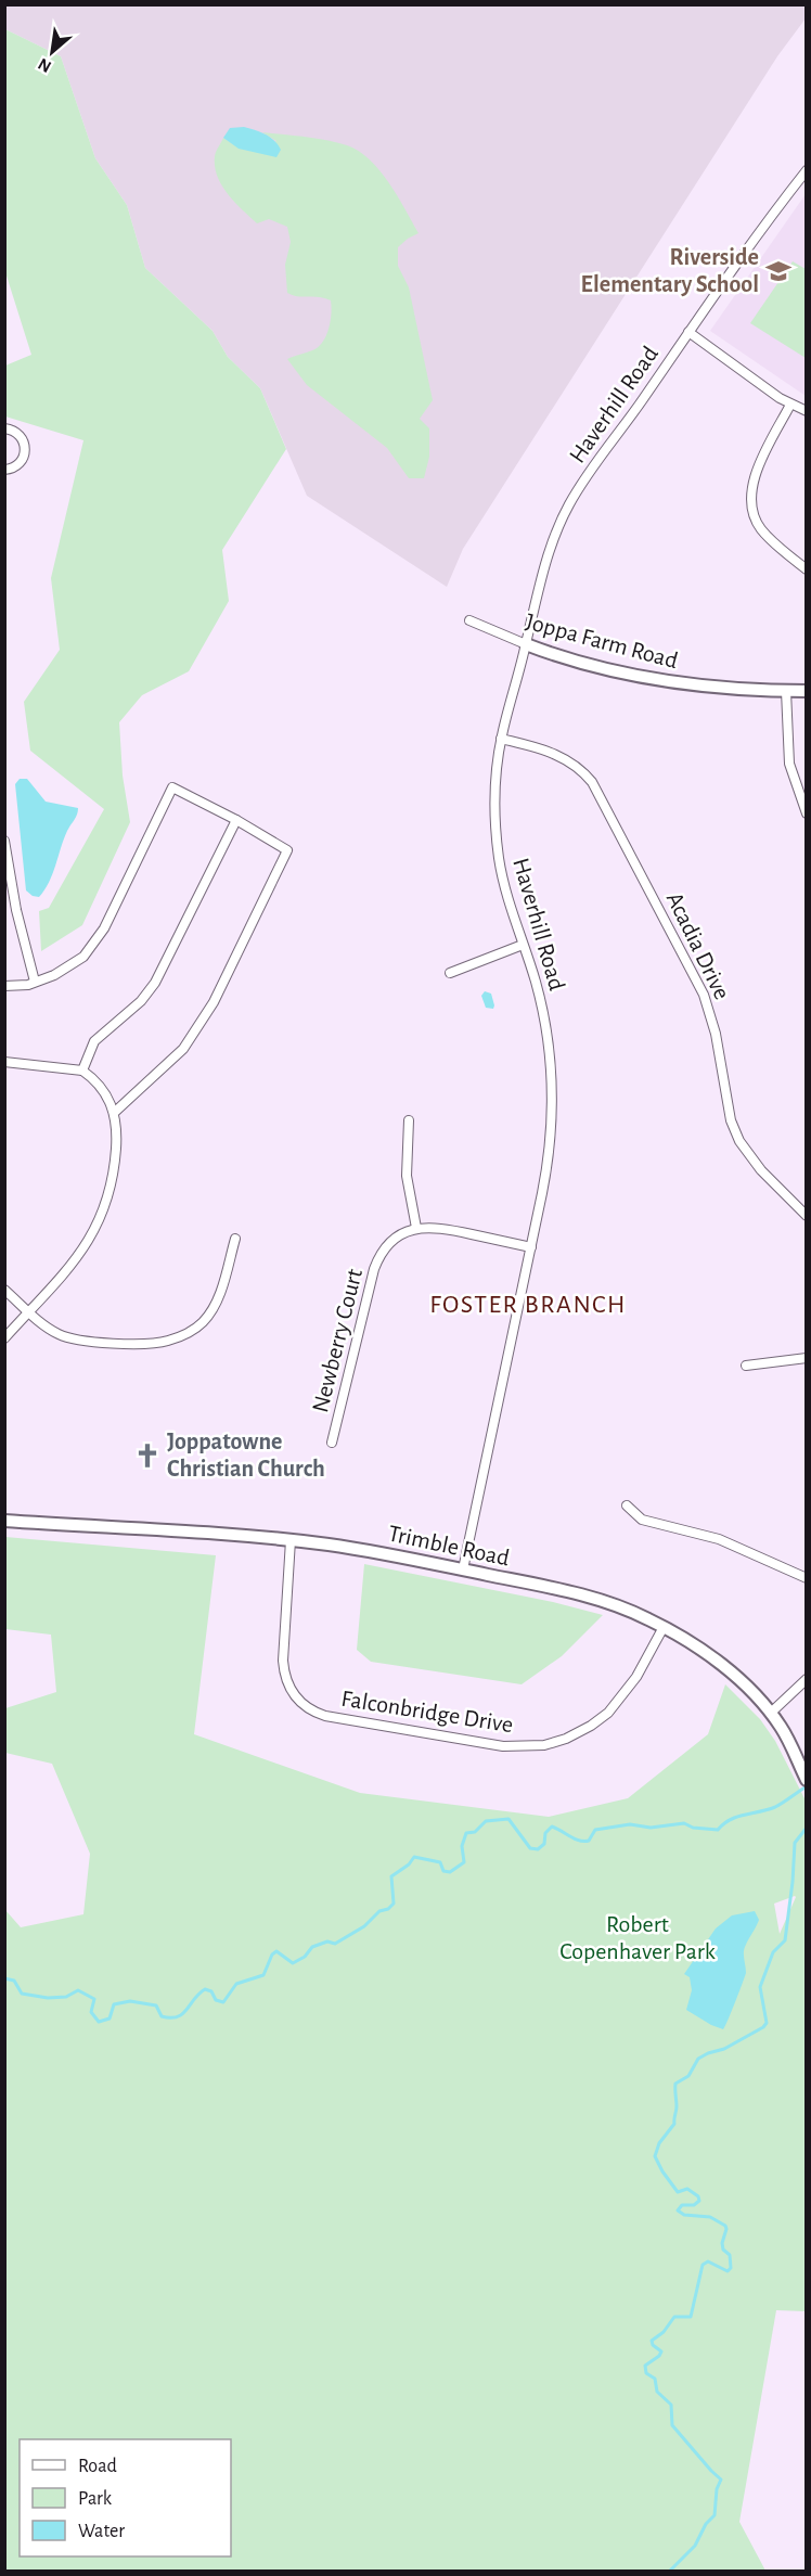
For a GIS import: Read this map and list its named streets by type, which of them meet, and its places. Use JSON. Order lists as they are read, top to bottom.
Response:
{
  "streets": {
    "street": [
      "Haverhill Road",
      "Joppa Farm Road",
      "Acadia Drive",
      "Newberry Court",
      "Trimble Road",
      "Falconbridge Drive"
    ]
  },
  "crossings": [
    ["Haverhill Road", "Joppa Farm Road"],
    ["Haverhill Road", "Acadia Drive"],
    ["Haverhill Road", "Trimble Road"],
    ["Trimble Road", "Falconbridge Drive"]
  ],
  "districts": ["FOSTER BRANCH"],
  "parks": ["Robert Copenhaver Park"],
  "places": {
    "school or university": ["Riverside Elementary School"],
    "church": ["Joppatowne Christian Church"]
  },
  "legend": ["Road", "Park", "Water"],
  "north": "bottom left"
}
